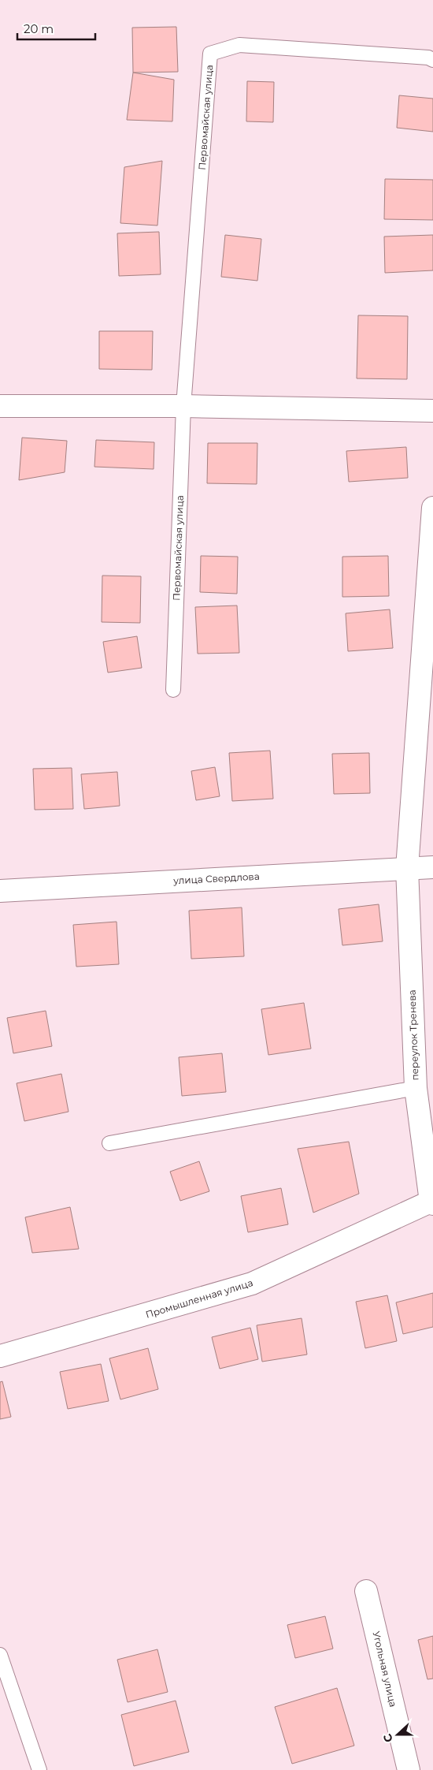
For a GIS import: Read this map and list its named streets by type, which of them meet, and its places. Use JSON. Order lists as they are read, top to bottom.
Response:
{
  "streets": {
    "street": [
      "улица Свердлова",
      "переулок Тренева",
      "Промышленная улица",
      "Угольная улица"
    ],
    "lane": ["Первомайская улица"]
  },
  "crossings": [
    ["улица Свердлова", "переулок Тренева"],
    ["переулок Тренева", "Промышленная улица"]
  ],
  "scale_bar": "20 m",
  "north": "left"
}
